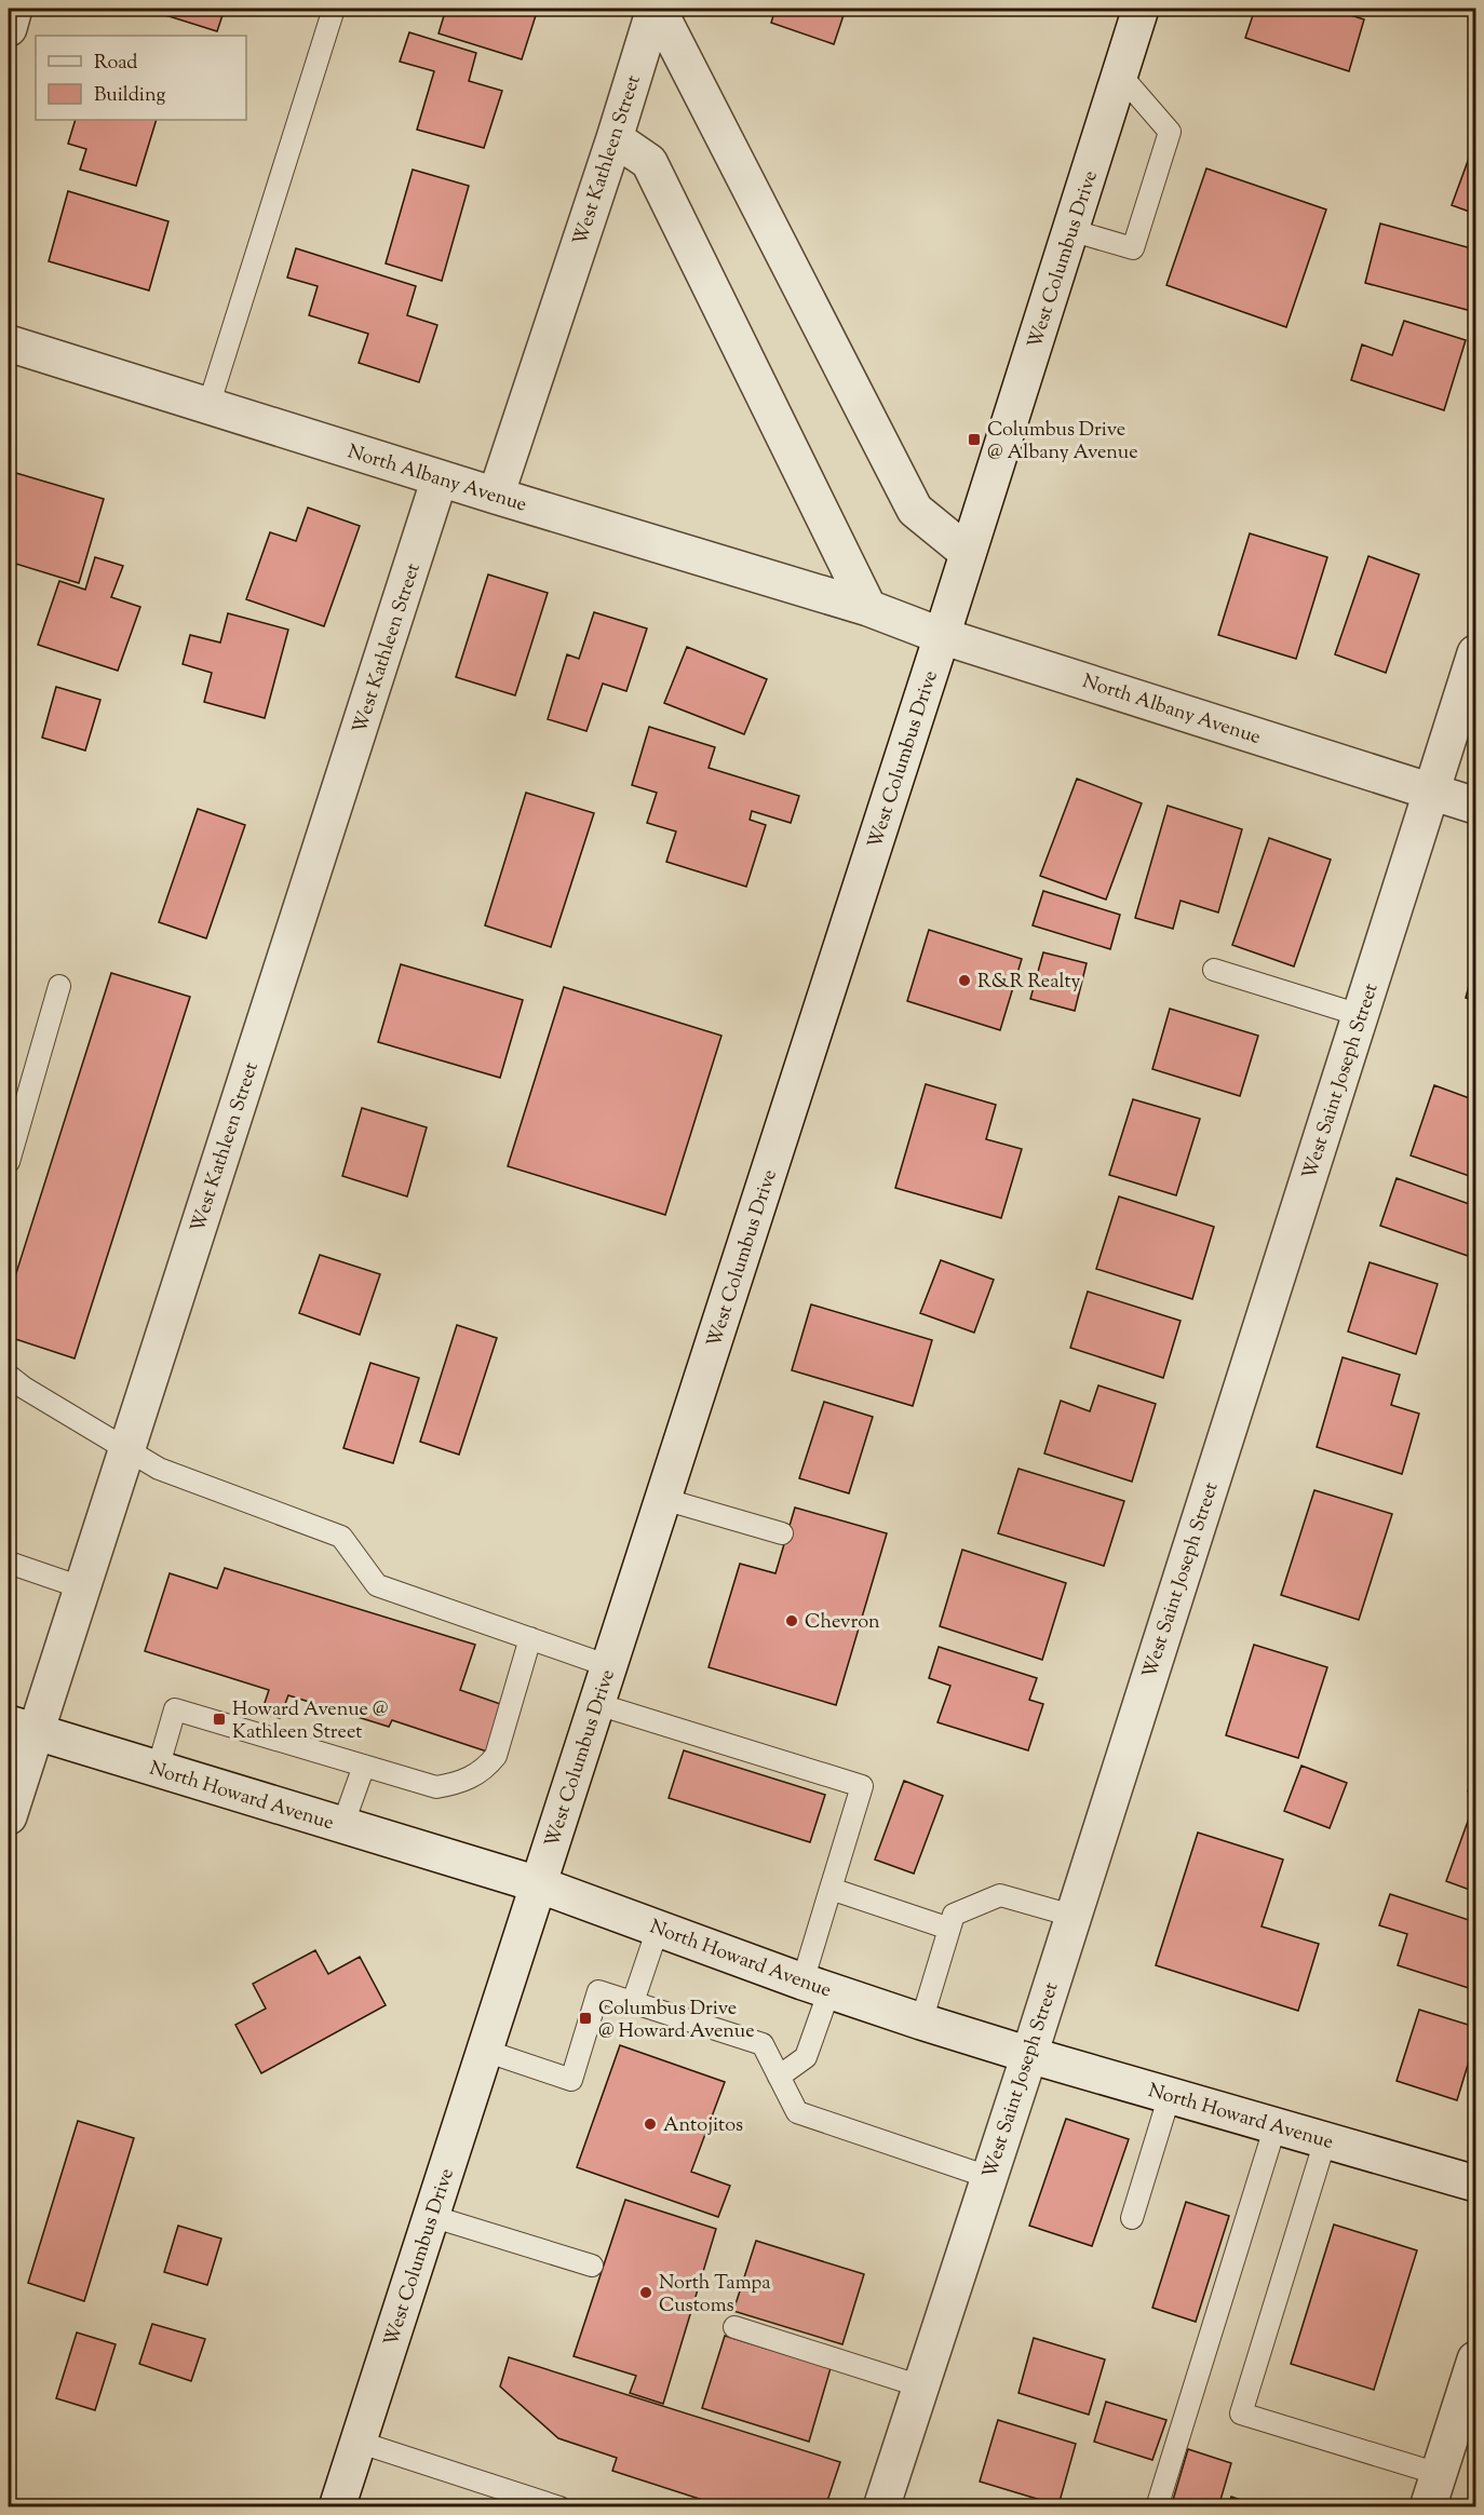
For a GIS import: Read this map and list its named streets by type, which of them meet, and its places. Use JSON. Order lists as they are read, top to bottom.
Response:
{
  "streets": {
    "street": [
      "West Kathleen Street",
      "West Columbus Drive",
      "North Albany Avenue",
      "West Saint Joseph Street",
      "North Howard Avenue"
    ]
  },
  "crossings": [
    ["West Kathleen Street", "North Albany Avenue"],
    ["West Kathleen Street", "North Howard Avenue"],
    ["West Columbus Drive", "North Albany Avenue"],
    ["West Columbus Drive", "North Howard Avenue"],
    ["North Albany Avenue", "West Saint Joseph Street"],
    ["West Saint Joseph Street", "North Howard Avenue"]
  ],
  "places": {
    "transit": ["Columbus Drive @ Albany Avenue", "Howard Avenue @ Kathleen Street", "Columbus Drive @ Howard Avenue"],
    "other": [
      "R&R Realty",
      "Chevron",
      "Antojitos",
      "North Tampa Customs"
    ]
  },
  "legend": ["Road", "Building"]
}
